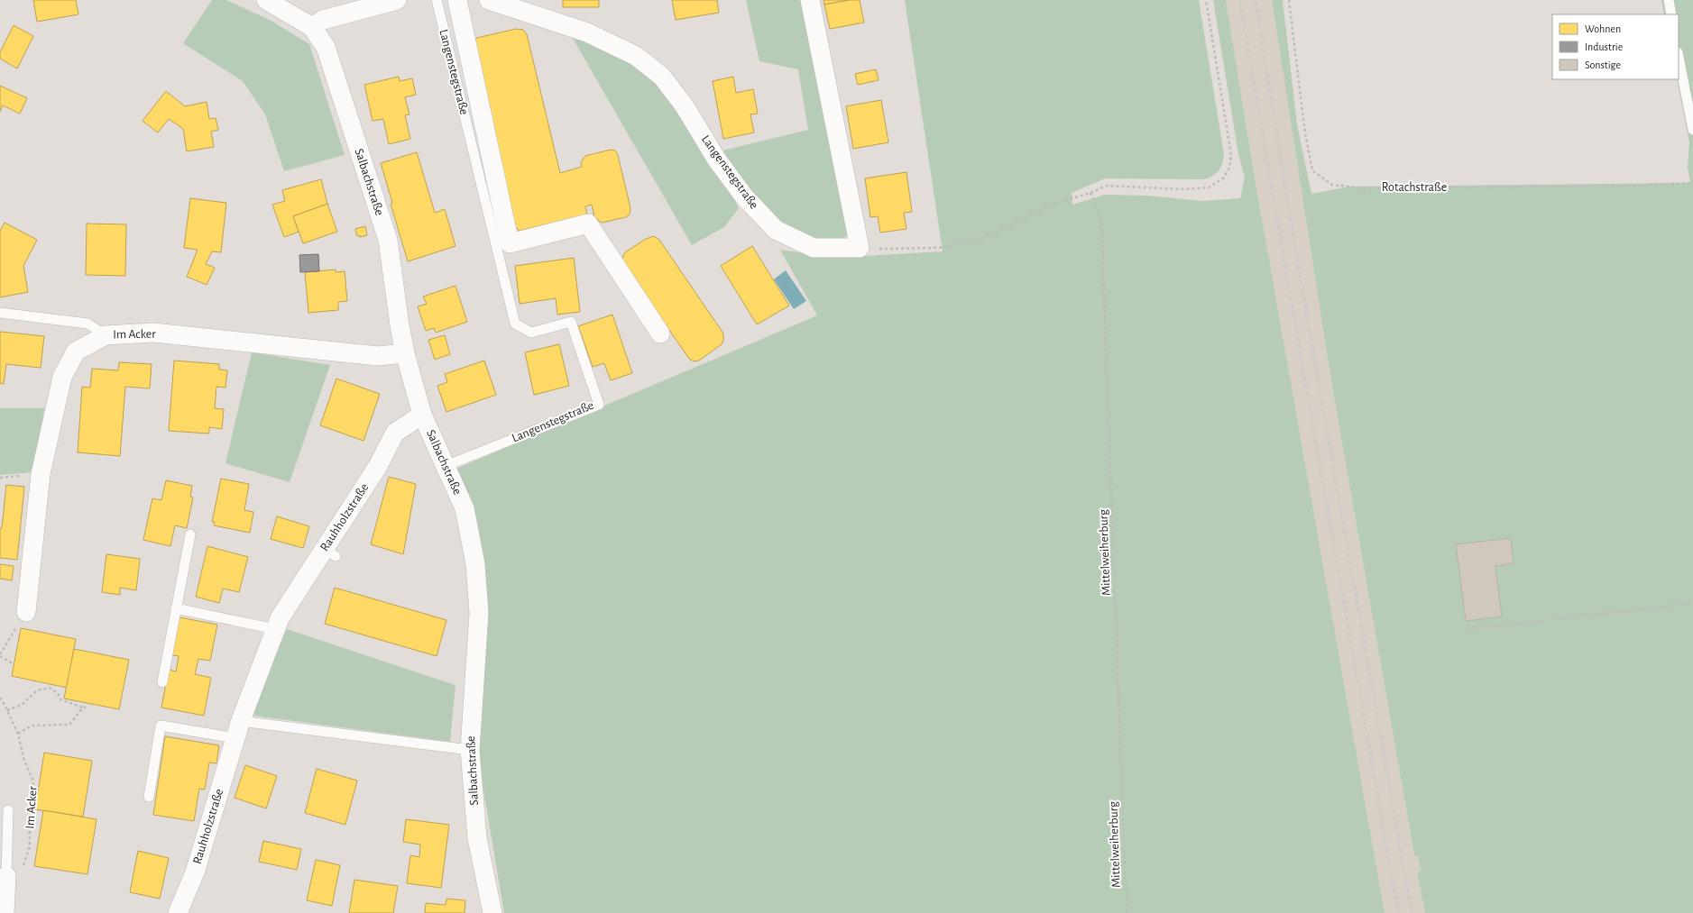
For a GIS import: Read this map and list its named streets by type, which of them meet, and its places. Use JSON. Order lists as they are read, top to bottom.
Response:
{
  "streets": {
    "street": [
      "Langenstegstraße",
      "Salbachstraße",
      "Im Acker",
      "Rauhholzstraße"
    ],
    "path": ["Rotachstraße", "Mittelweiherburg"]
  },
  "crossings": [
    ["Langenstegstraße", "Salbachstraße"],
    ["Salbachstraße", "Im Acker"],
    ["Salbachstraße", "Rauhholzstraße"]
  ],
  "legend": ["Wohnen", "Industrie", "Sonstige"]
}
